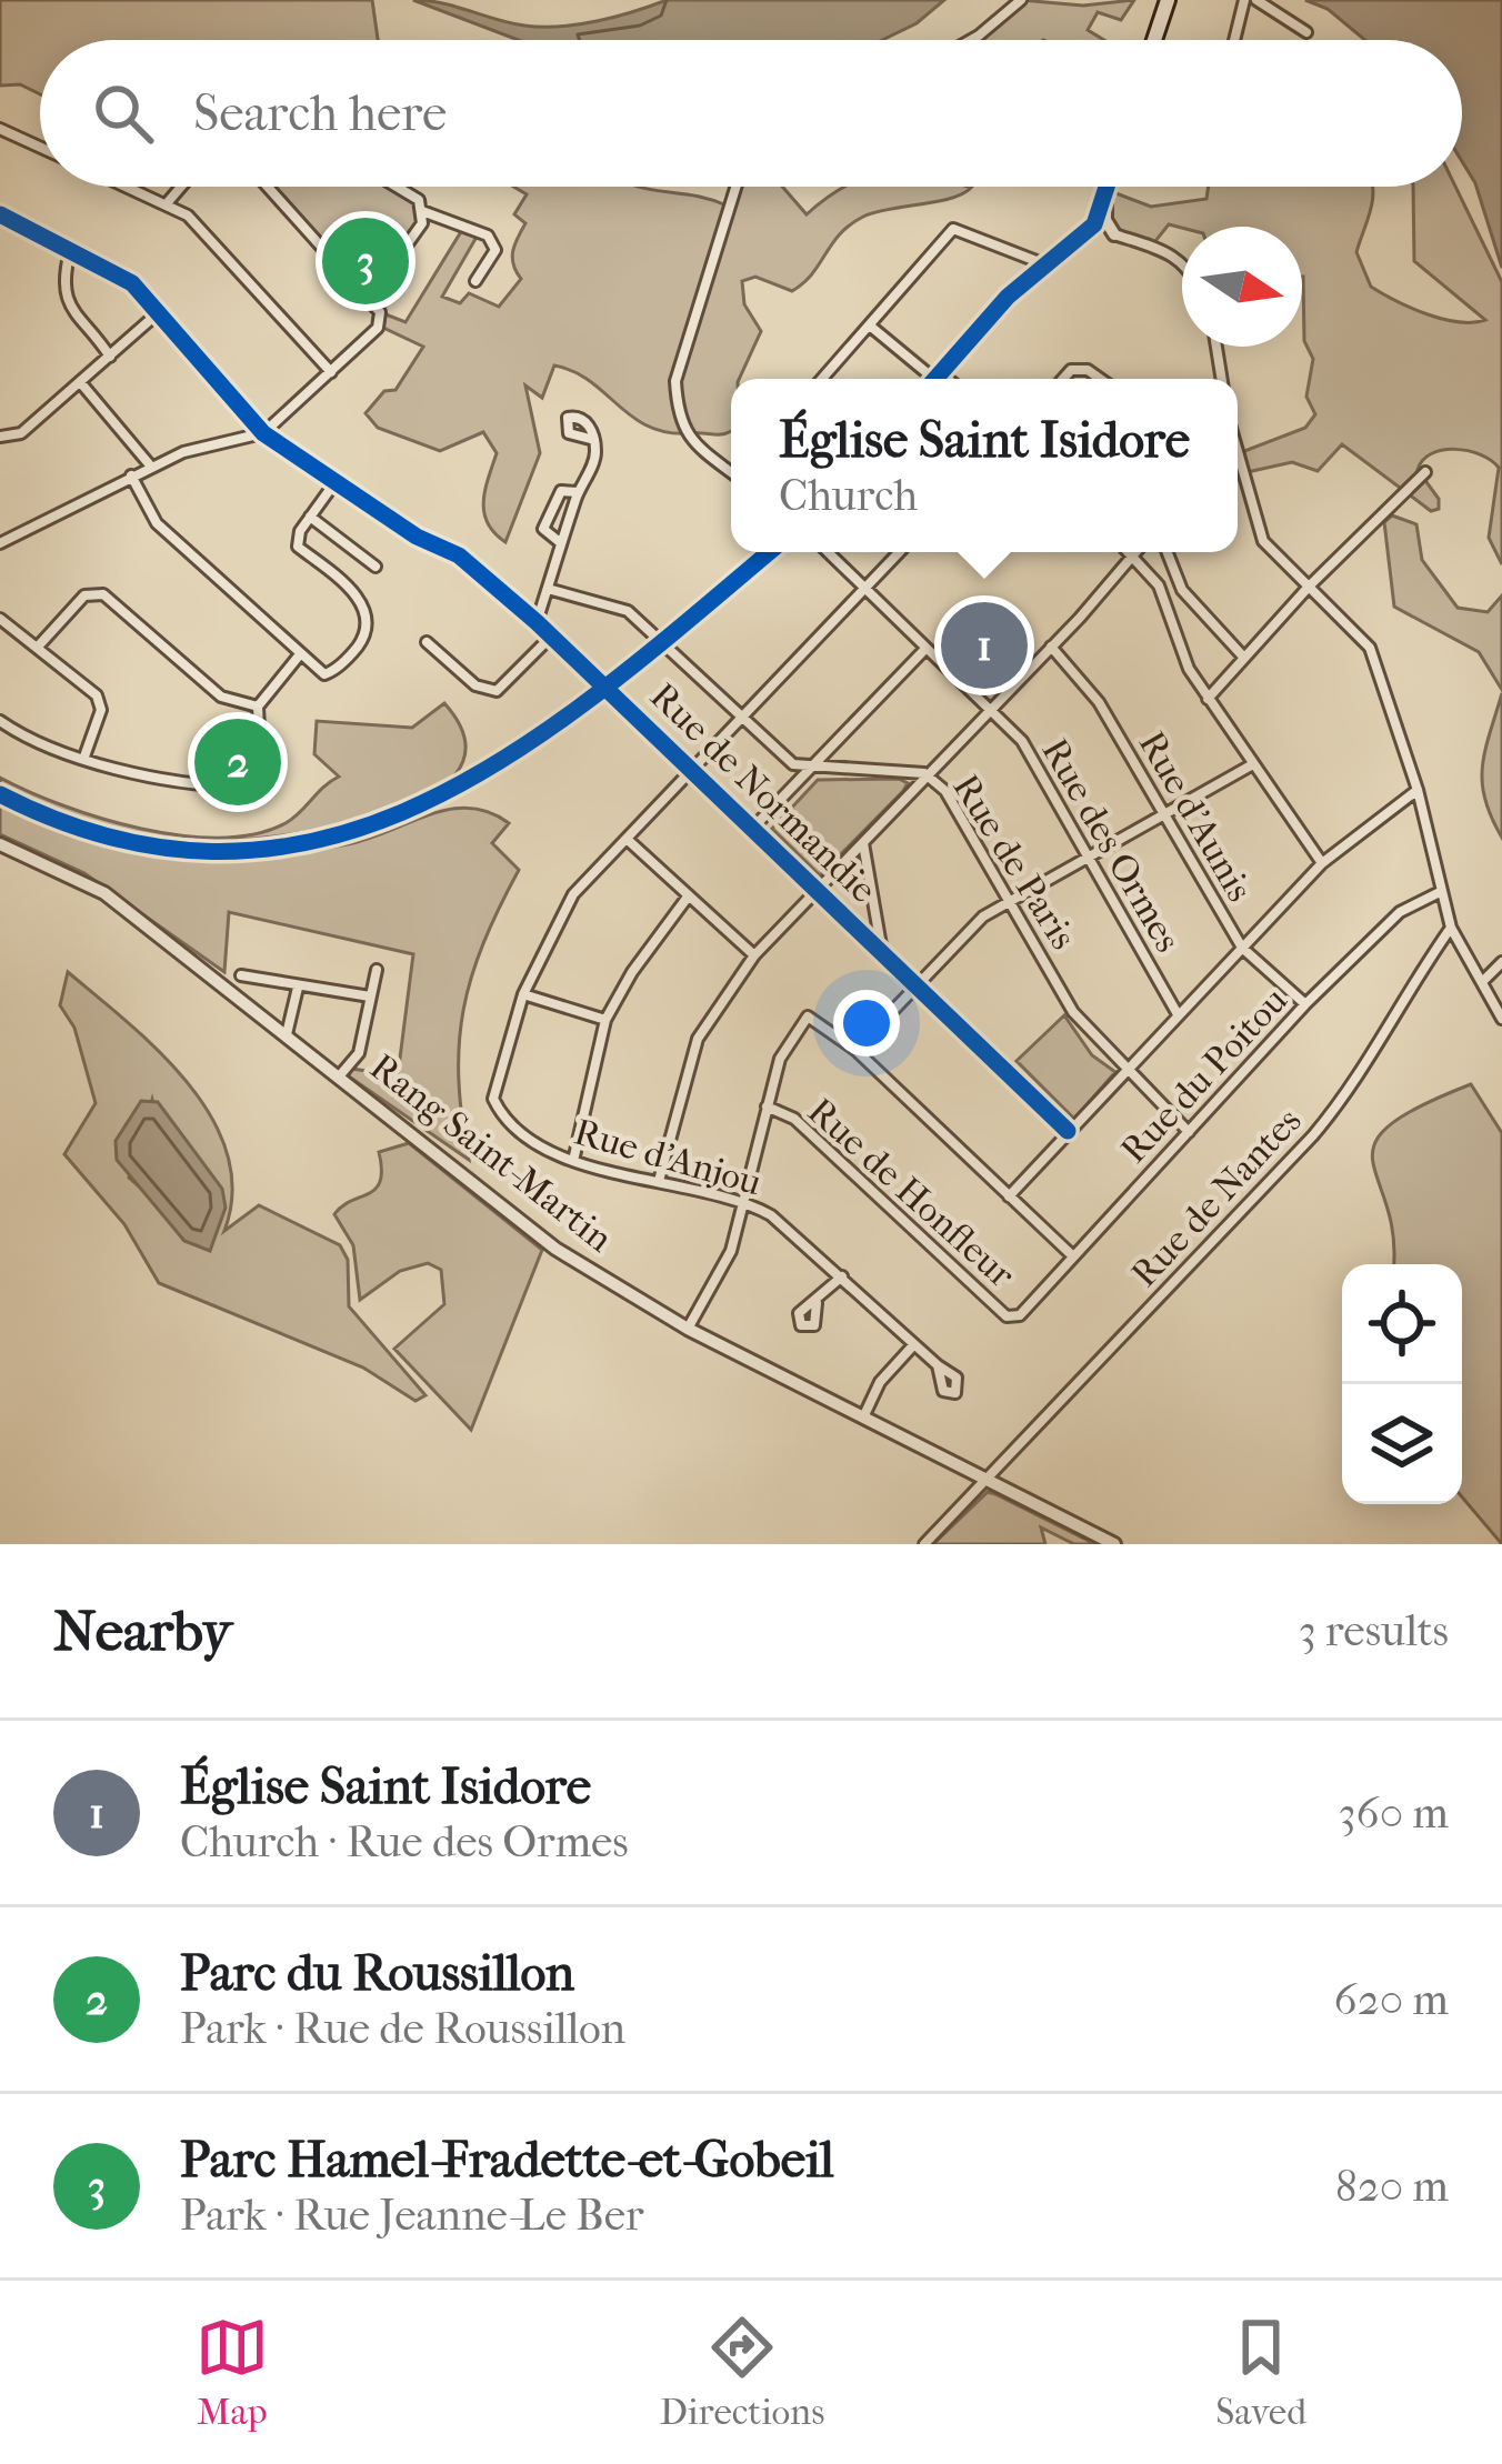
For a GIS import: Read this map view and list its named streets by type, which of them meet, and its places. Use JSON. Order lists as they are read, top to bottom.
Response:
{
  "streets": {
    "street": [
      "Rue de Normandie",
      "Rue d'Aunis",
      "Rue des Ormes",
      "Rue de Paris",
      "Rue du Poitou",
      "Rang Saint-Martin",
      "Rue d'Anjou",
      "Rue de Honfleur",
      "Rue de Nantes"
    ]
  },
  "crossings": [
    ["Rue d'Aunis", "Rue du Poitou"],
    ["Rue de Paris", "Rue du Poitou"],
    ["Rue du Poitou", "Rue de Honfleur"],
    ["Rang Saint-Martin", "Rue de Nantes"]
  ],
  "north": "right",
  "page": {
    "search": "Search here",
    "pins": ["3", "1", "2"],
    "popup": ["Église Saint Isidore", "Church"],
    "heading": ["Nearby", "3 results"],
    "list": [
      {
        "mark": "1",
        "name": "Église Saint Isidore",
        "note": "Church · Rue des Ormes",
        "value": "360 m"
      },
      {
        "mark": "2",
        "name": "Parc du Roussillon",
        "note": "Park · Rue de Roussillon",
        "value": "620 m"
      },
      {
        "mark": "3",
        "name": "Parc Hamel-Fradette-et-Gobeil",
        "note": "Park · Rue Jeanne-Le Ber",
        "value": "820 m"
      }
    ],
    "nav": ["Map", "Directions", "Saved"]
  }
}
